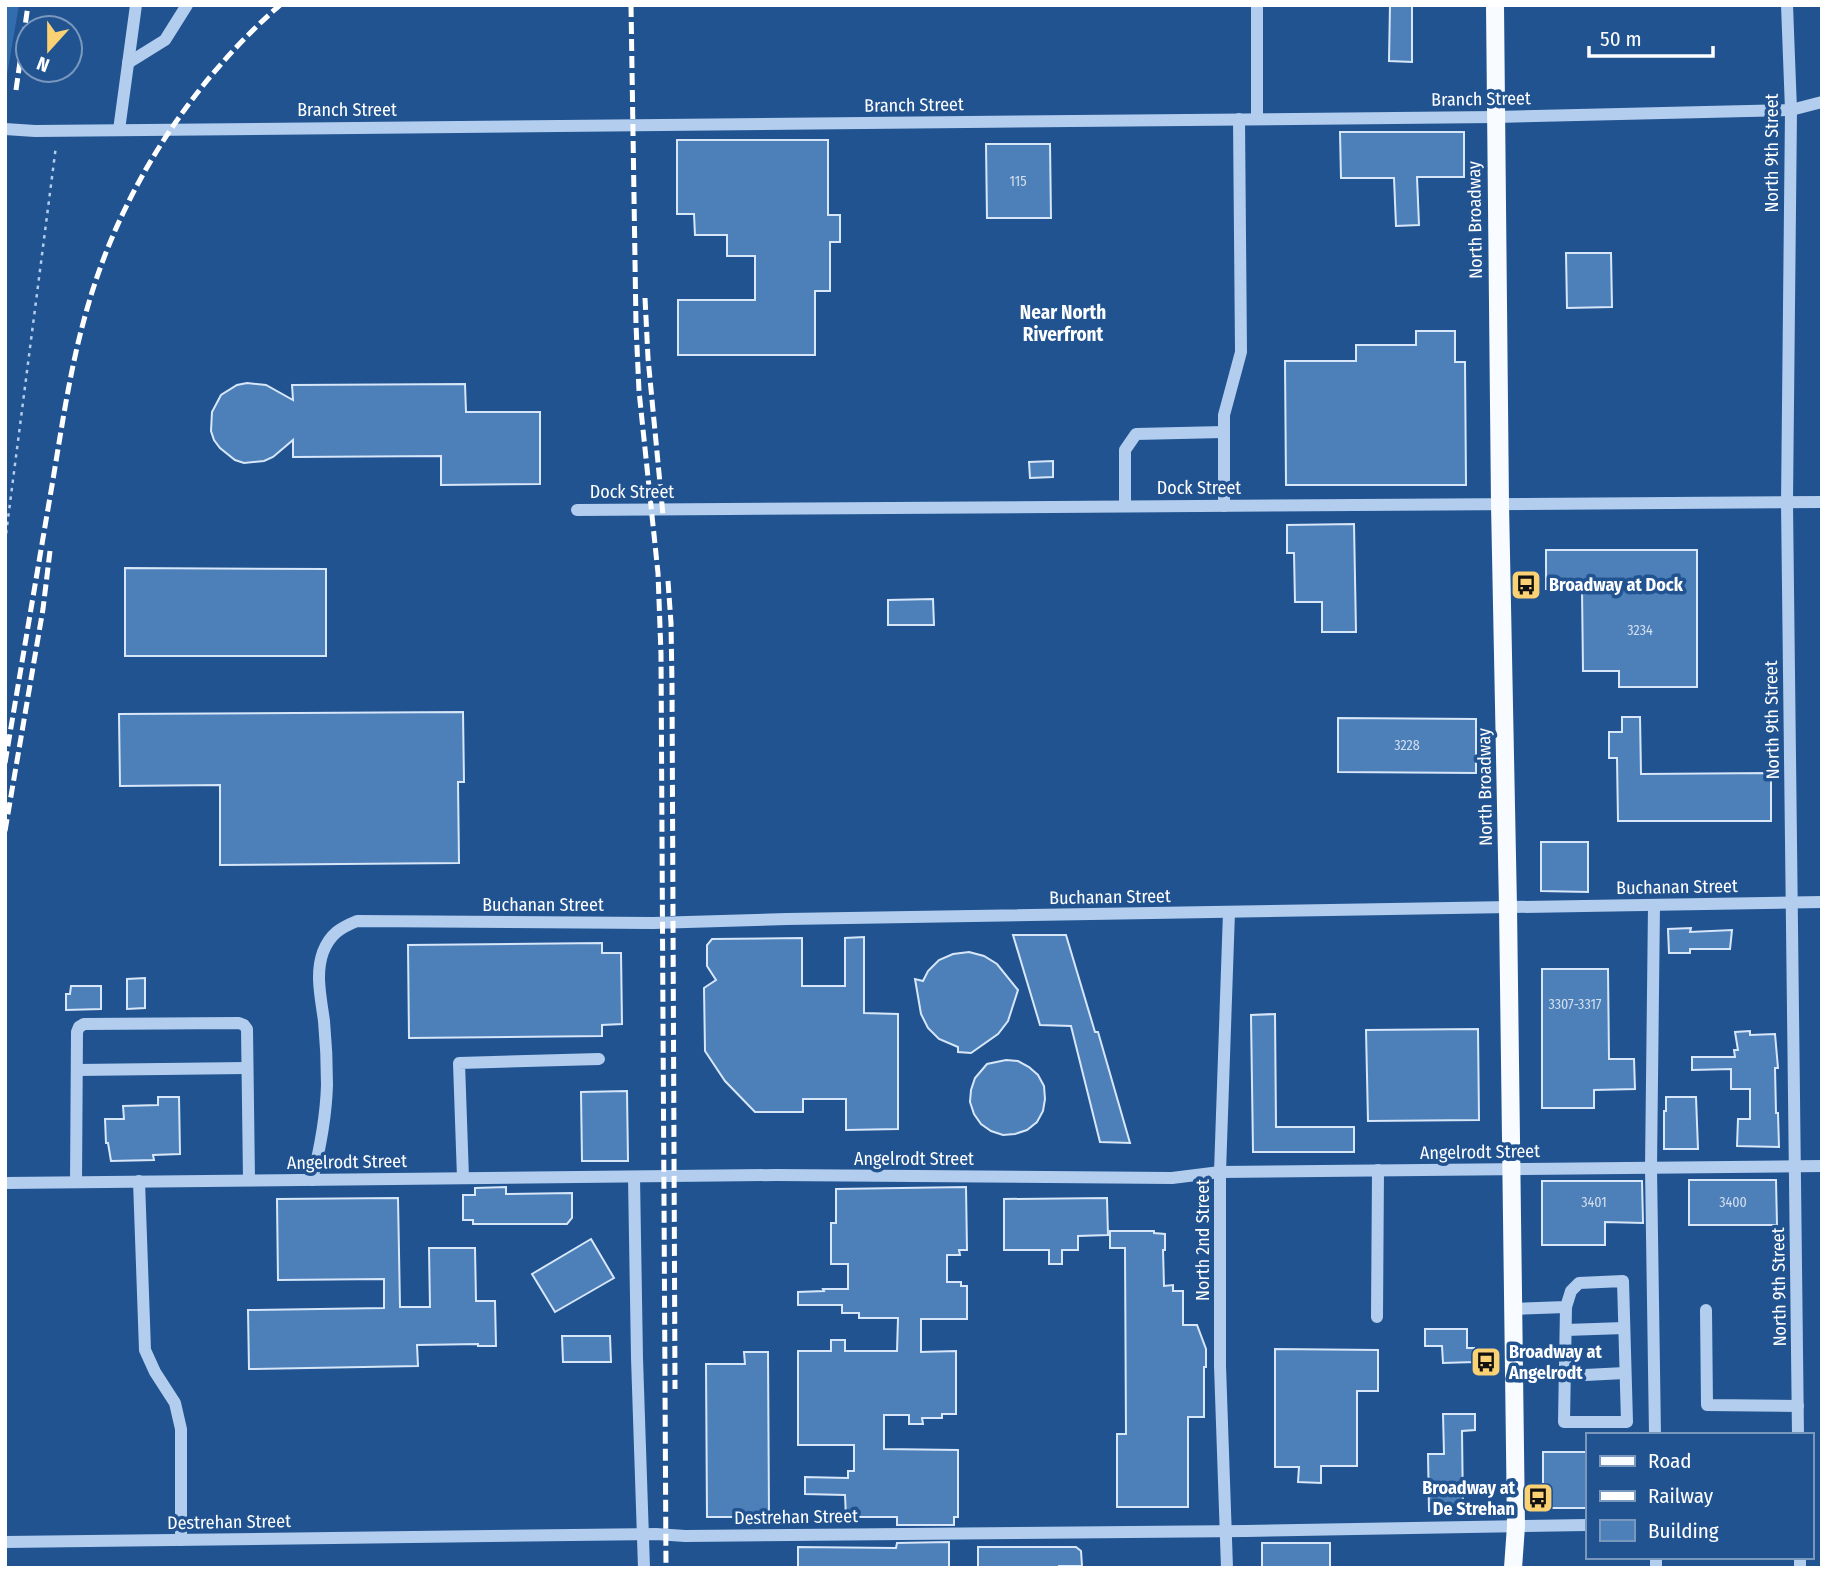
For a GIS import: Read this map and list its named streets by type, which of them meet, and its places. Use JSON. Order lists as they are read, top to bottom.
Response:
{
  "streets": {
    "main road": ["North Broadway"],
    "street": [
      "Branch Street",
      "North 9th Street",
      "Dock Street",
      "Buchanan Street",
      "Angelrodt Street",
      "North 2nd Street",
      "Destrehan Street"
    ]
  },
  "crossings": [
    ["Branch Street", "North 9th Street"],
    ["Branch Street", "North Broadway"],
    ["North 9th Street", "Dock Street"],
    ["North 9th Street", "Buchanan Street"],
    ["North 9th Street", "Angelrodt Street"],
    ["North Broadway", "Dock Street"],
    ["North Broadway", "Buchanan Street"],
    ["North Broadway", "Angelrodt Street"],
    ["North Broadway", "Destrehan Street"],
    ["Buchanan Street", "Angelrodt Street"],
    ["Buchanan Street", "North 2nd Street"],
    ["Angelrodt Street", "North 2nd Street"],
    ["North 2nd Street", "Destrehan Street"]
  ],
  "districts": ["Near North Riverfront"],
  "places": {
    "bus stop": ["Broadway at Dock", "Broadway at Angelrodt", "Broadway at De Strehan"]
  },
  "house_numbers": [
    "115",
    "3234",
    "3228",
    "3307-3317",
    "3401",
    "3400"
  ],
  "legend": ["Road", "Railway", "Building"],
  "scale_bar": "50 m",
  "north": "bottom"
}
